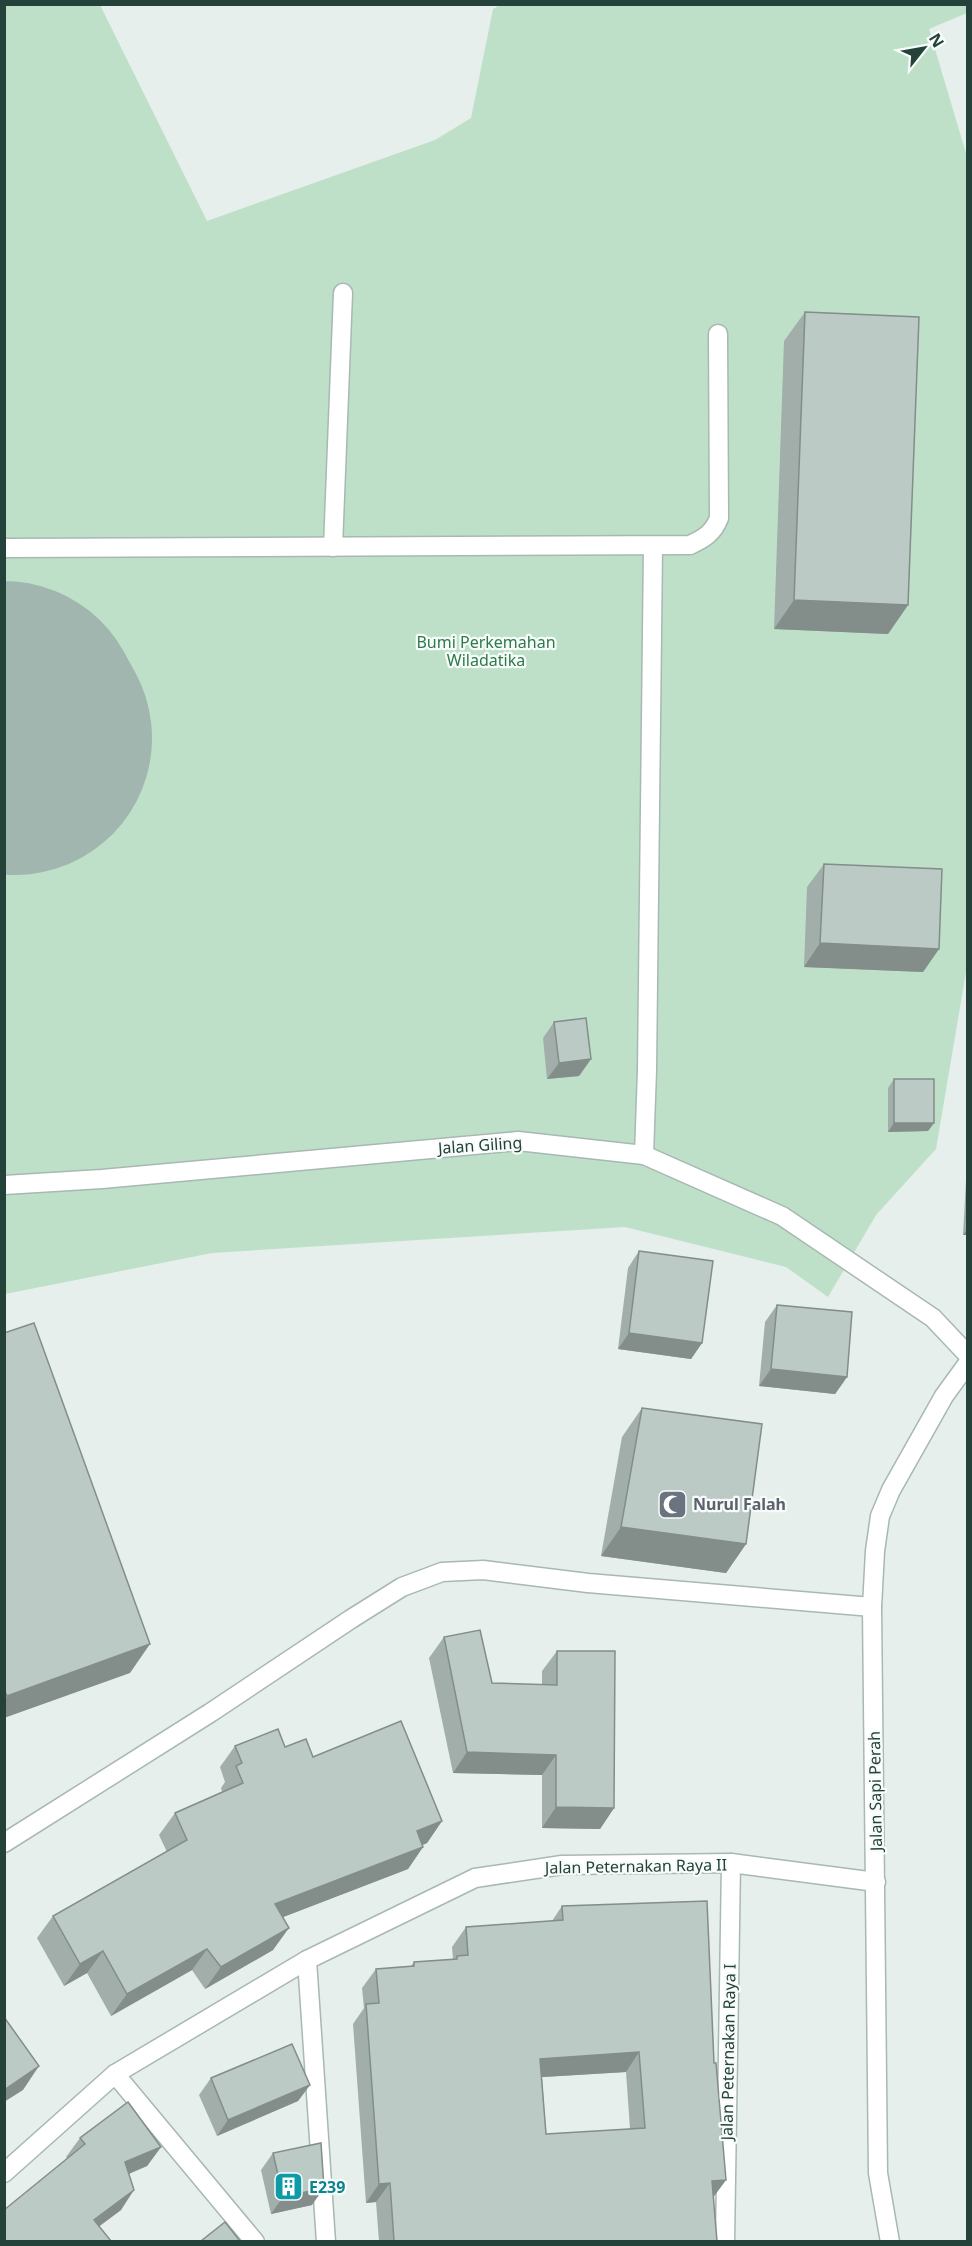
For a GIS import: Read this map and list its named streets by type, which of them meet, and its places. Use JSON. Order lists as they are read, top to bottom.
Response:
{
  "streets": {
    "street": [
      "Jalan Giling",
      "Jalan Sapi Perah",
      "Jalan Peternakan Raya II",
      "Jalan Peternakan Raya I"
    ]
  },
  "crossings": [
    ["Jalan Sapi Perah", "Jalan Peternakan Raya II"],
    ["Jalan Peternakan Raya II", "Jalan Peternakan Raya I"]
  ],
  "parks": ["Bumi Perkemahan Wiladatika"],
  "places": {
    "mosque": ["Nurul Falah"],
    "building": ["E239"]
  },
  "north": "top right"
}
